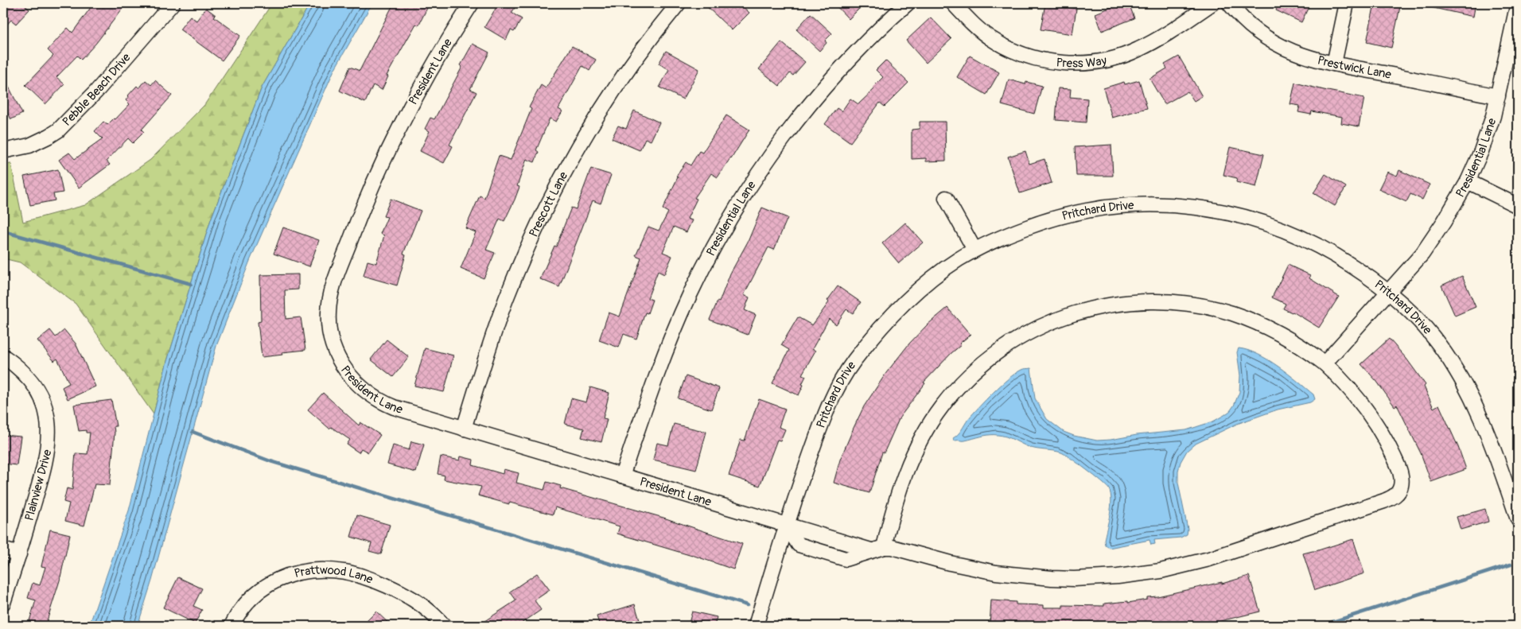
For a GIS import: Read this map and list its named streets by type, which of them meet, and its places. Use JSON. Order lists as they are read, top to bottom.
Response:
{
  "streets": {
    "street": [
      "Press Way",
      "Prestwick Lane",
      "President Lane",
      "Pebble Beach Drive",
      "Presidential Lane",
      "Prescott Lane",
      "Pritchard Drive",
      "Plainview Drive",
      "Prattwood Lane"
    ]
  },
  "crossings": [
    ["Prestwick Lane", "Presidential Lane"],
    ["President Lane", "Presidential Lane"],
    ["President Lane", "Prescott Lane"],
    ["President Lane", "Pritchard Drive"],
    ["Presidential Lane", "Pritchard Drive"]
  ]
}
